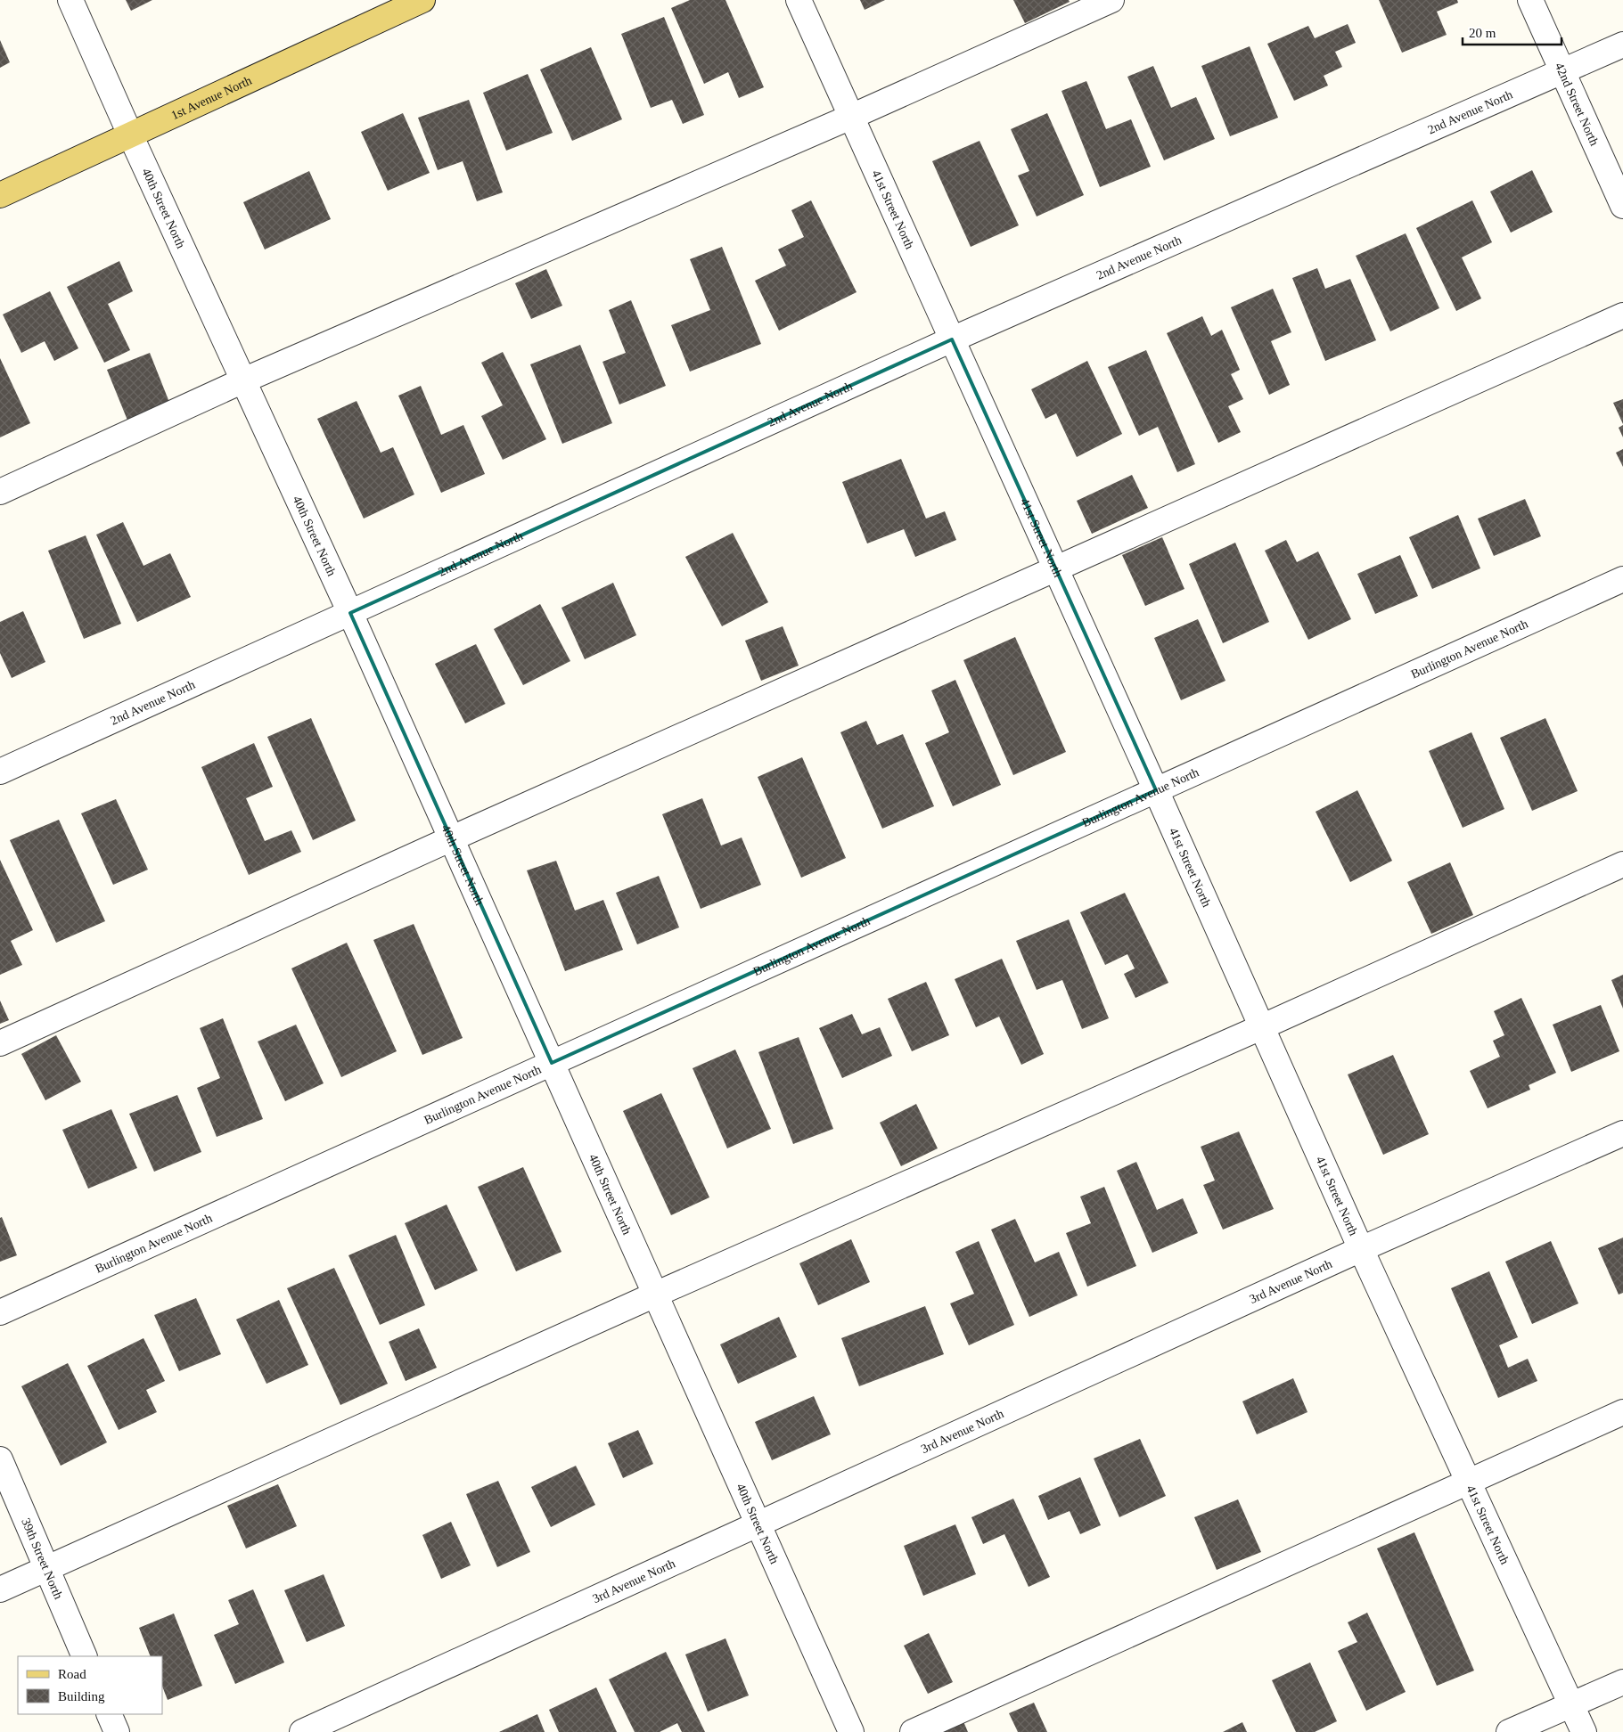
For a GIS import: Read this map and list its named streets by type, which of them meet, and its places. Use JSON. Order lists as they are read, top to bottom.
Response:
{
  "streets": {
    "main road": ["1st Avenue North"],
    "street": [
      "42nd Street North",
      "2nd Avenue North",
      "40th Street North",
      "41st Street North",
      "Burlington Avenue North",
      "3rd Avenue North",
      "39th Street North"
    ]
  },
  "crossings": [
    ["1st Avenue North", "40th Street North"],
    ["42nd Street North", "2nd Avenue North"],
    ["2nd Avenue North", "40th Street North"],
    ["2nd Avenue North", "41st Street North"],
    ["40th Street North", "Burlington Avenue North"],
    ["40th Street North", "3rd Avenue North"],
    ["41st Street North", "Burlington Avenue North"],
    ["41st Street North", "3rd Avenue North"]
  ],
  "legend": ["Road", "Building"],
  "scale_bar": "20 m"
}
